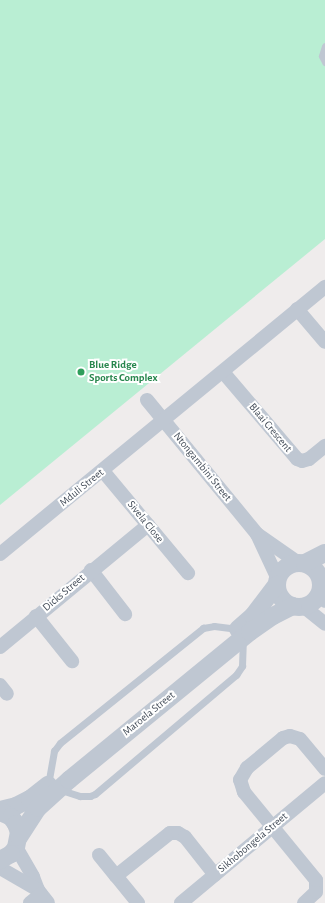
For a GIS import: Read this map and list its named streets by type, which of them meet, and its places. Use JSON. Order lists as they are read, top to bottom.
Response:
{
  "streets": {
    "street": [
      "Blaai Crescent",
      "Ntongambini Street",
      "Mduli Street",
      "Sivela Close",
      "Dicks Street",
      "Maroela Street",
      "Sikhobongela Street"
    ]
  },
  "crossings": [
    ["Ntongambini Street", "Mduli Street"],
    ["Ntongambini Street", "Maroela Street"],
    ["Mduli Street", "Sivela Close"],
    ["Sivela Close", "Dicks Street"]
  ],
  "places": ["Blue Ridge Sports Complex"]
}
